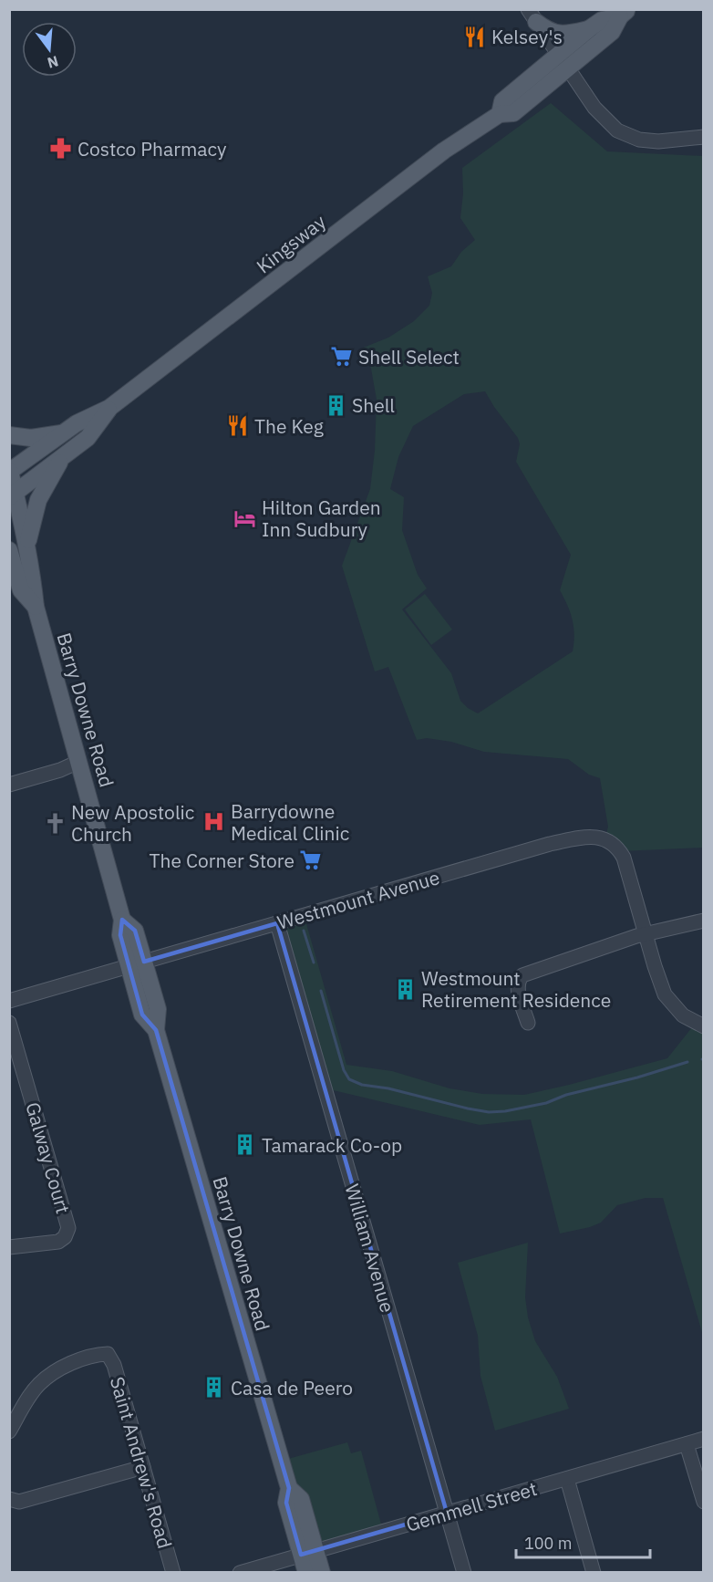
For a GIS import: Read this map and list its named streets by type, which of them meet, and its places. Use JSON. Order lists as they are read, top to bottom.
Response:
{
  "streets": {
    "main road": ["Kingsway", "Barry Downe Road"],
    "street": [
      "Westmount Avenue",
      "Galway Court",
      "William Avenue",
      "Saint Andrew's Road",
      "Gemmell Street"
    ]
  },
  "crossings": [
    ["Kingsway", "Barry Downe Road"],
    ["Barry Downe Road", "Westmount Avenue"],
    ["Barry Downe Road", "Gemmell Street"],
    ["Westmount Avenue", "William Avenue"],
    ["William Avenue", "Gemmell Street"]
  ],
  "places": {
    "restaurant": ["Kelsey's", "The Keg"],
    "pharmacy": ["Costco Pharmacy"],
    "supermarket": ["Shell Select", "The Corner Store"],
    "building": [
      "Shell",
      "Westmount Retirement Residence",
      "Tamarack Co-op",
      "Casa de Peero"
    ],
    "hotel": ["Hilton Garden Inn Sudbury"],
    "hospital": ["Barrydowne Medical Clinic"],
    "church": ["New Apostolic Church"]
  },
  "scale_bar": "100 m",
  "north": "bottom"
}
